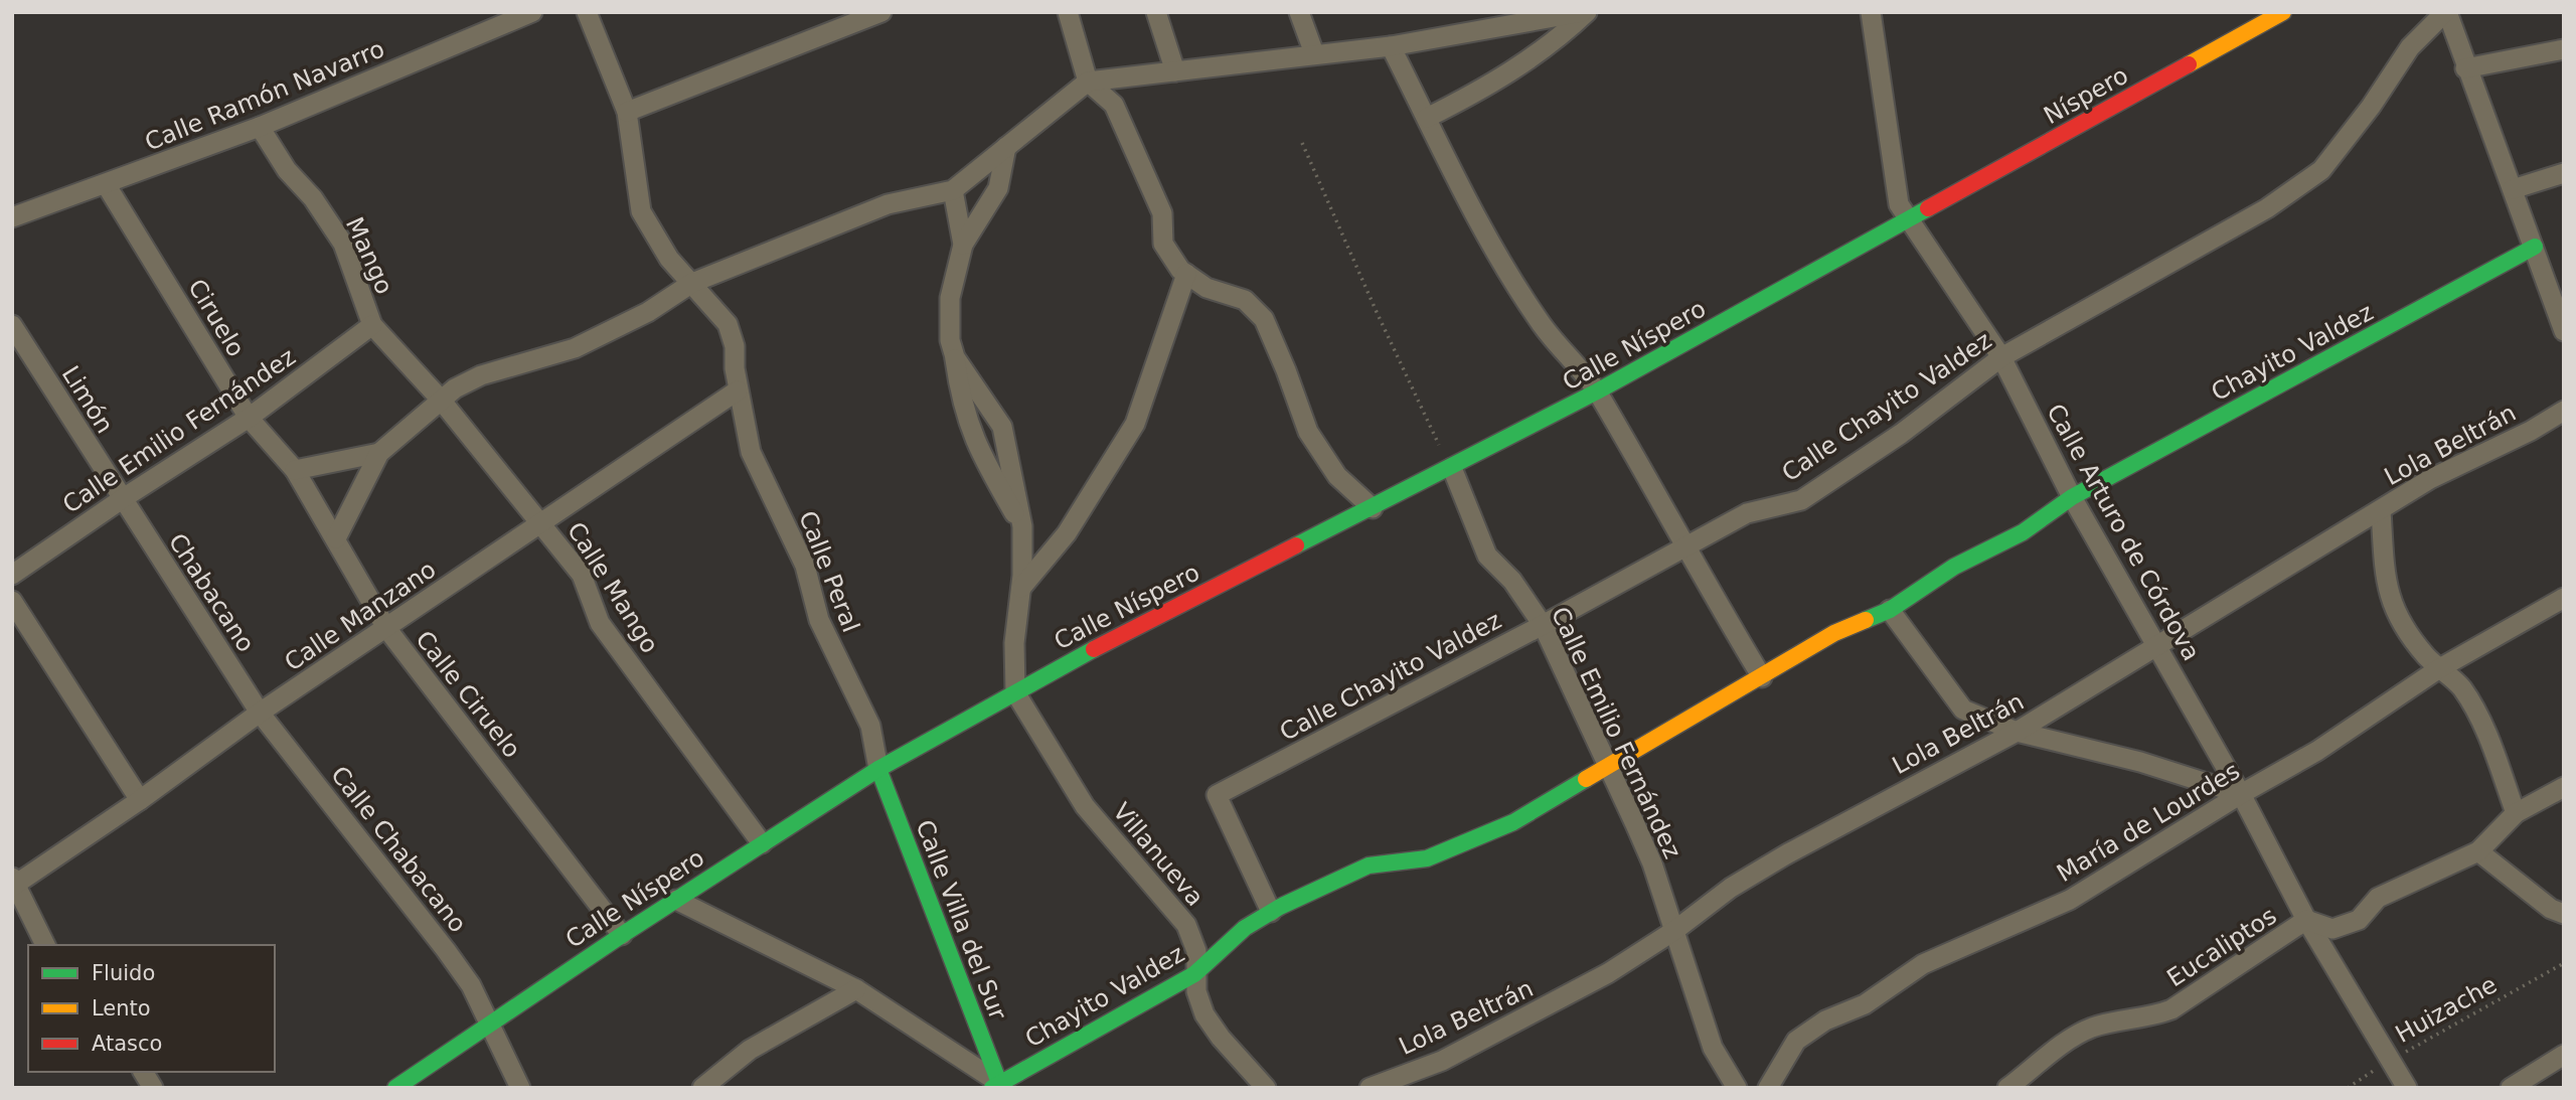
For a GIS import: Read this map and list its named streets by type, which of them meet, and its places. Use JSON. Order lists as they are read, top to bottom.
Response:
{
  "streets": {
    "street": [
      "Calle Ramón Navarro",
      "Níspero",
      "Mango",
      "Ciruelo",
      "Calle Níspero",
      "Chayito Valdez",
      "Limón",
      "Calle Chayito Valdez",
      "Calle Emilio Fernández",
      "Lola Beltrán",
      "Calle Arturo de Córdova",
      "Calle Peral",
      "Calle Mango",
      "Chabacano",
      "Calle Manzano",
      "Calle Ciruelo",
      "María de Lourdes",
      "Calle Chabacano",
      "Villanueva",
      "Calle Villa del Sur",
      "Eucaliptos"
    ],
    "path": ["Huizache"]
  },
  "crossings": [
    ["Calle Ramón Navarro", "Mango"],
    ["Calle Ramón Navarro", "Ciruelo"],
    ["Níspero", "Calle Níspero"],
    ["Níspero", "Calle Arturo de Córdova"],
    ["Mango", "Calle Emilio Fernández"],
    ["Mango", "Calle Mango"],
    ["Ciruelo", "Calle Emilio Fernández"],
    ["Ciruelo", "Calle Ciruelo"],
    ["Calle Níspero", "Calle Emilio Fernández"],
    ["Calle Níspero", "Calle Arturo de Córdova"],
    ["Calle Níspero", "Calle Peral"],
    ["Calle Níspero", "Calle Mango"],
    ["Calle Níspero", "Calle Ciruelo"],
    ["Calle Níspero", "Calle Chabacano"],
    ["Calle Níspero", "Villanueva"],
    ["Calle Níspero", "Calle Villa del Sur"],
    ["Chayito Valdez", "Calle Chayito Valdez"],
    ["Chayito Valdez", "Calle Emilio Fernández"],
    ["Chayito Valdez", "Calle Arturo de Córdova"],
    ["Chayito Valdez", "Villanueva"],
    ["Chayito Valdez", "Calle Villa del Sur"],
    ["Limón", "Calle Emilio Fernández"],
    ["Limón", "Chabacano"],
    ["Calle Chayito Valdez", "Calle Emilio Fernández"],
    ["Calle Chayito Valdez", "Calle Arturo de Córdova"],
    ["Calle Emilio Fernández", "Lola Beltrán"],
    ["Calle Emilio Fernández", "Chabacano"],
    ["Lola Beltrán", "Calle Arturo de Córdova"],
    ["Calle Arturo de Córdova", "María de Lourdes"],
    ["Calle Arturo de Córdova", "Eucaliptos"],
    ["Calle Arturo de Córdova", "Huizache"],
    ["Calle Peral", "Calle Manzano"],
    ["Calle Peral", "Calle Villa del Sur"],
    ["Calle Mango", "Calle Manzano"],
    ["Chabacano", "Calle Manzano"],
    ["Chabacano", "Calle Chabacano"],
    ["Calle Manzano", "Calle Ciruelo"],
    ["Calle Manzano", "Calle Chabacano"]
  ],
  "legend": ["Fluido", "Lento", "Atasco"]
}
